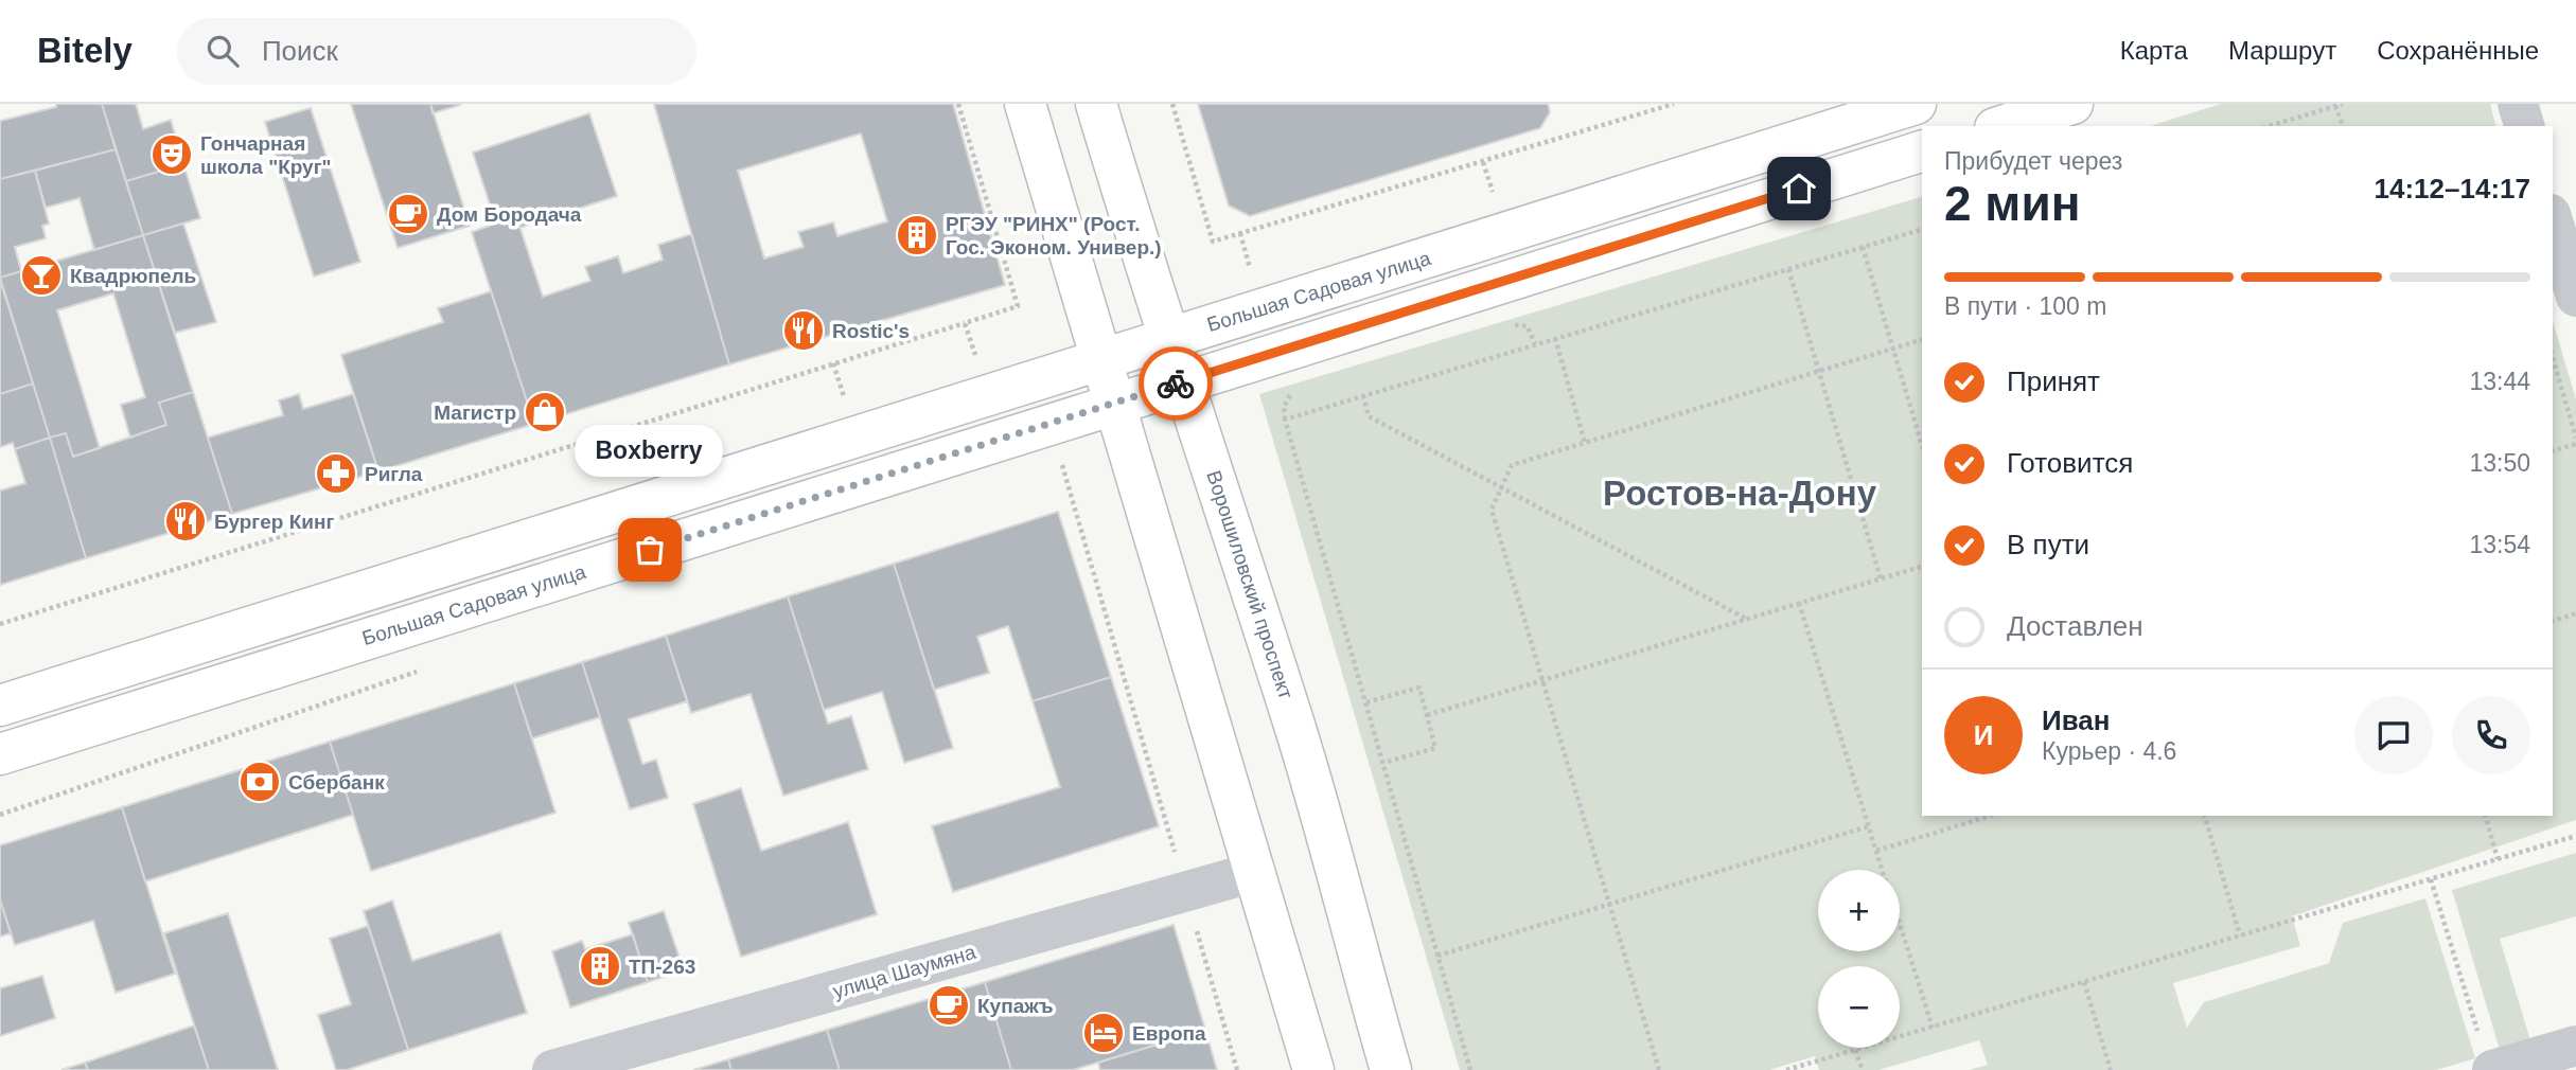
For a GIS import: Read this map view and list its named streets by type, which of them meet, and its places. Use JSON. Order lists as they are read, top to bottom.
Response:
{
  "streets": {
    "main road": ["Большая Садовая улица", "Ворошиловский проспект"],
    "street": ["улица Шаумяна"]
  },
  "crossings": [
    ["Большая Садовая улица", "Ворошиловский проспект"]
  ],
  "districts": ["Ростов-на-Дону"],
  "places": {
    "theatre": ["Гончарная школа \"Круг\""],
    "cafe": ["Дом Бородача", "Купажъ"],
    "building": ["РГЭУ \"РИНХ\" (Рост. Гос. Эконом. Универ.)", "ТП-263"],
    "bar": ["Квадрюпель"],
    "restaurant": ["Rostic's", "Бургер Кинг"],
    "shop": ["Магистр"],
    "pharmacy": ["Ригла"],
    "other": ["Boxberry"],
    "bank": ["Сбербанк"],
    "hotel": ["Европа"]
  },
  "page": {
    "header": "Bitely",
    "search": "Поиск",
    "nav": ["Карта", "Маршрут", "Сохранённые"],
    "heading": ["2 мин", "Прибудет через", "14:12–14:17"],
    "panel": ["Иван", "Курьер · 4.6"],
    "bar": "В пути · 100 m",
    "list": [
      ["Принят", "13:44"],
      ["Готовится", "13:50"],
      ["В пути", "13:54"],
      "Доставлен"
    ],
    "bubble": "Boxberry",
    "round": "И",
    "map_buttons": ["+", "−"]
  }
}
